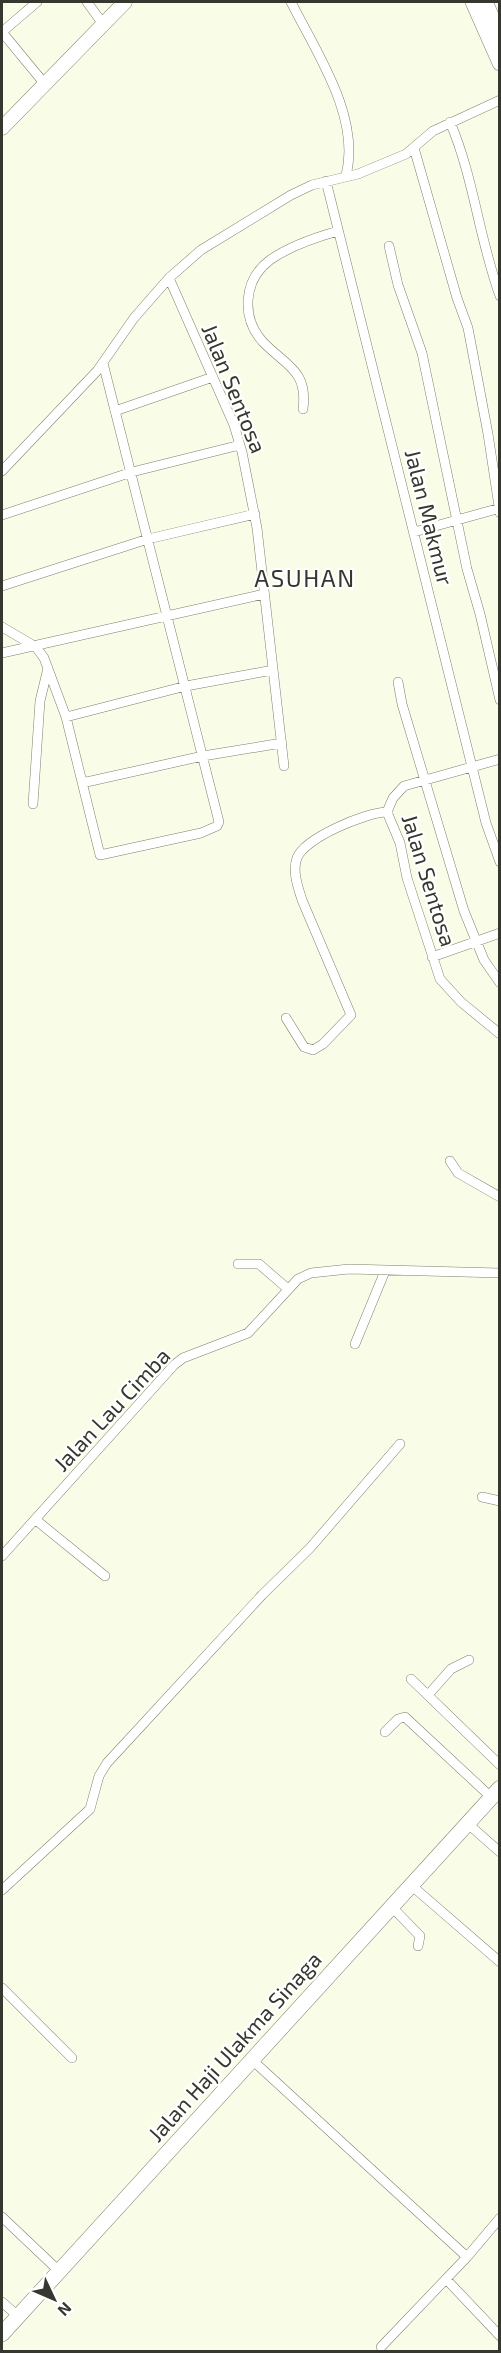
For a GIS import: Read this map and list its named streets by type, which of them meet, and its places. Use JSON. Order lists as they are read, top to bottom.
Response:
{
  "streets": {
    "main road": ["Jalan Haji Ulakma Sinaga"],
    "street": ["Jalan Sentosa", "Jalan Makmur", "Jalan Lau Cimba"]
  },
  "crossings": [
    ["Jalan Sentosa", "Jalan Makmur"]
  ],
  "districts": ["ASUHAN"],
  "north": "bottom right"
}
